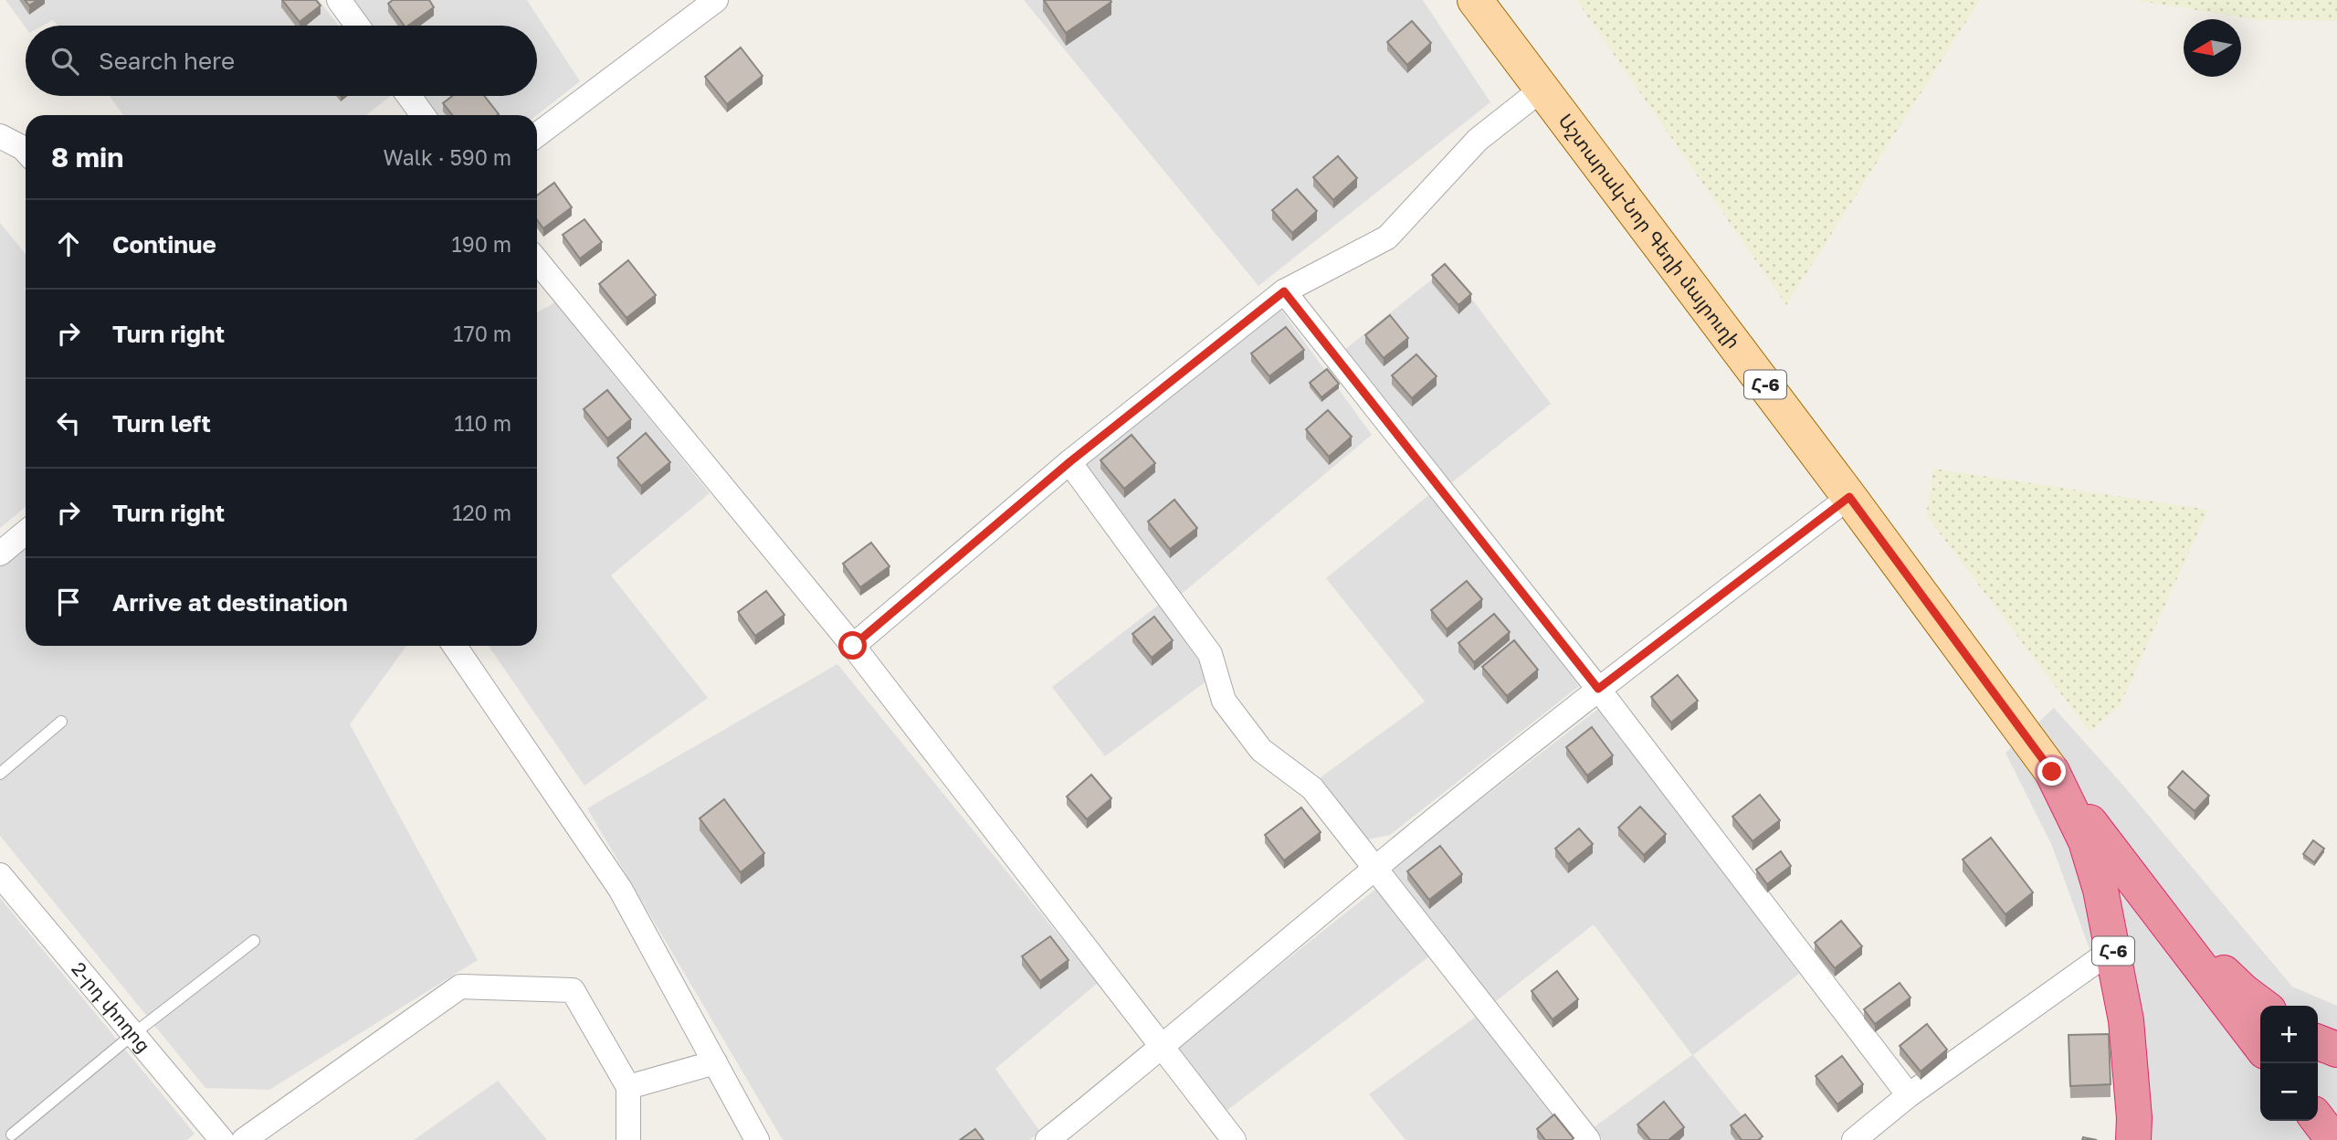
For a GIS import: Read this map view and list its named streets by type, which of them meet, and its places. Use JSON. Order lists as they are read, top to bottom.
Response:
{
  "streets": {
    "highway": ["Հ-6"],
    "main road": ["Աշտարակ-Նոր Գեղի մայրուղի"],
    "street": ["2-րդ փողոց"]
  },
  "crossings": [
    ["Աշտարակ-Նոր Գեղի մայրուղի", "Հ-6"]
  ],
  "north": "left",
  "page": {
    "search": "Search here",
    "heading": ["8 min", "Walk · 590 m"],
    "list": [
      ["Continue", "190 m"],
      ["Turn right", "170 m"],
      ["Turn left", "110 m"],
      ["Turn right", "120 m"],
      "Arrive at destination"
    ],
    "map_buttons": ["+", "−"]
  }
}
